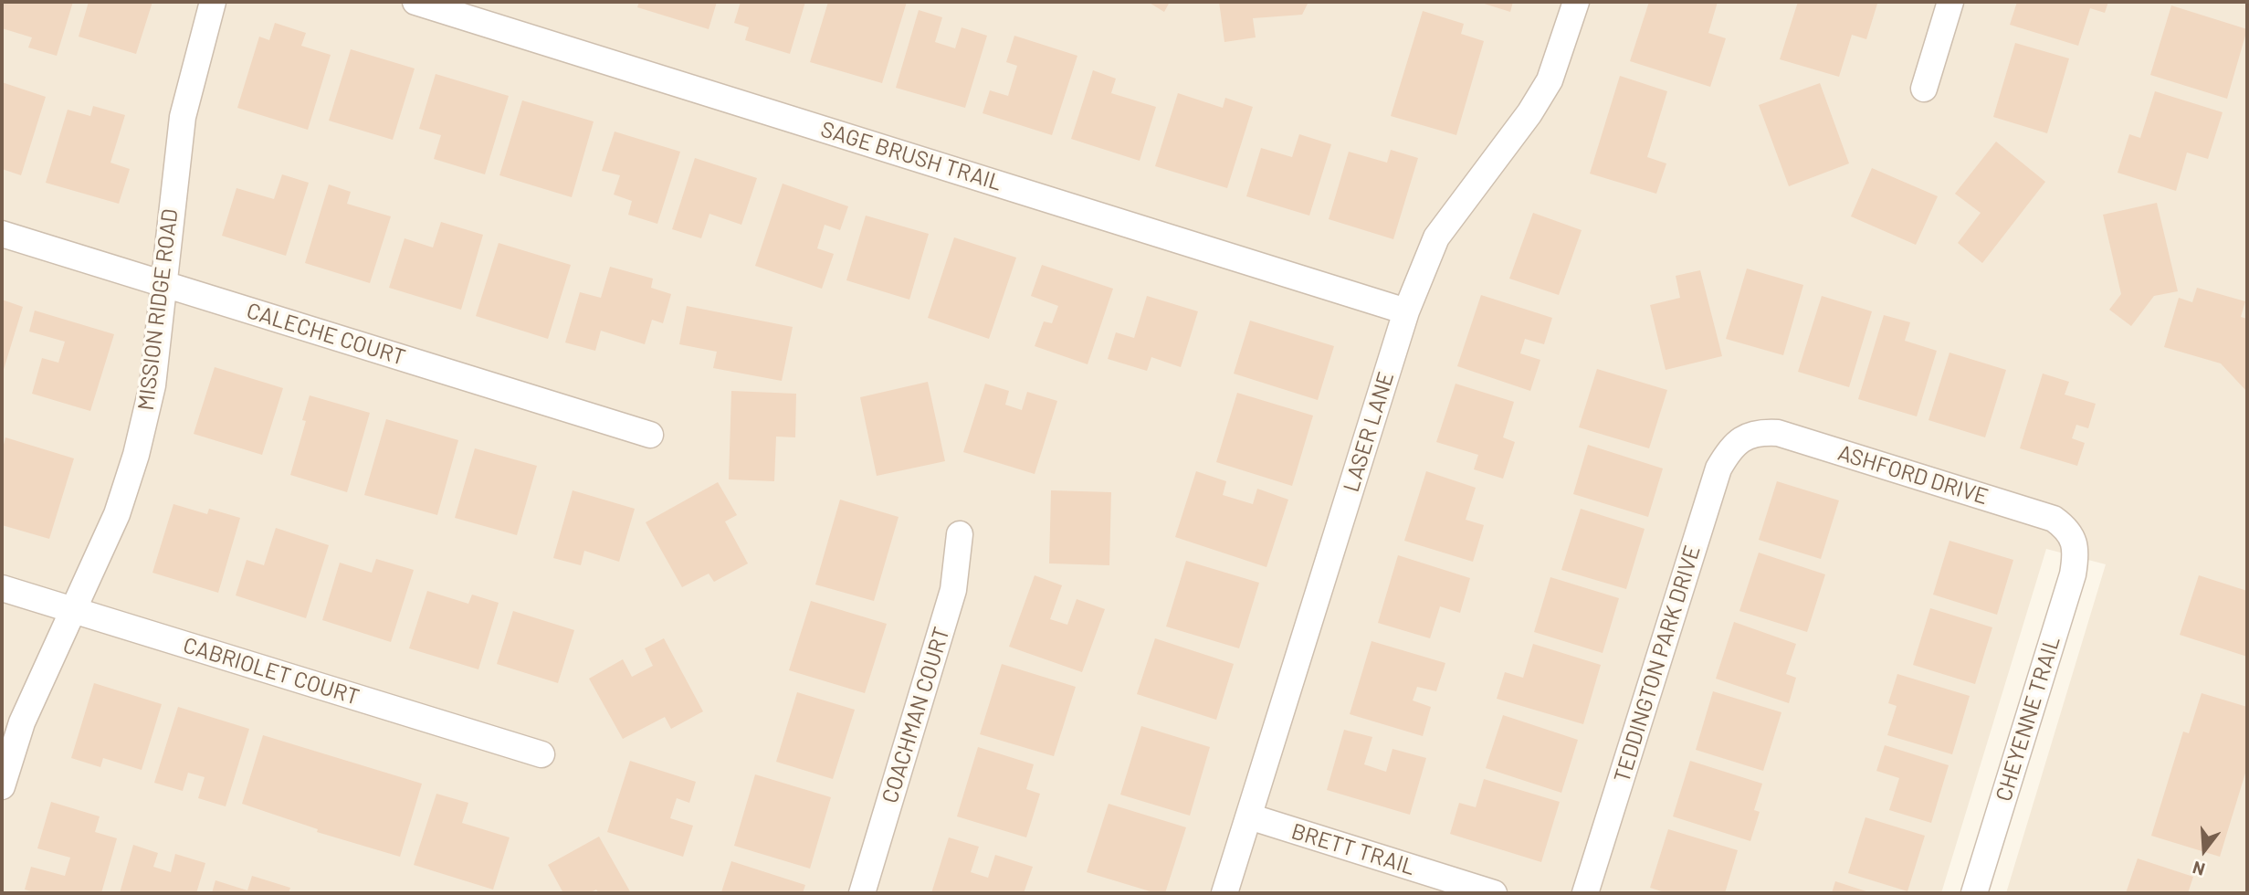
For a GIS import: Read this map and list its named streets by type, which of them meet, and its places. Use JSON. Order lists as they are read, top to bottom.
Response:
{
  "streets": {
    "street": [
      "SAGE BRUSH TRAIL",
      "MISSION RIDGE ROAD",
      "CALECHE COURT",
      "LASER LANE",
      "ASHFORD DRIVE",
      "TEDDINGTON PARK DRIVE",
      "CABRIOLET COURT",
      "COACHMAN COURT",
      "CHEYENNE TRAIL",
      "BRETT TRAIL"
    ]
  },
  "crossings": [
    ["SAGE BRUSH TRAIL", "LASER LANE"],
    ["MISSION RIDGE ROAD", "CALECHE COURT"],
    ["MISSION RIDGE ROAD", "CABRIOLET COURT"],
    ["LASER LANE", "BRETT TRAIL"],
    ["ASHFORD DRIVE", "TEDDINGTON PARK DRIVE"],
    ["ASHFORD DRIVE", "CHEYENNE TRAIL"]
  ],
  "north": "bottom"
}
